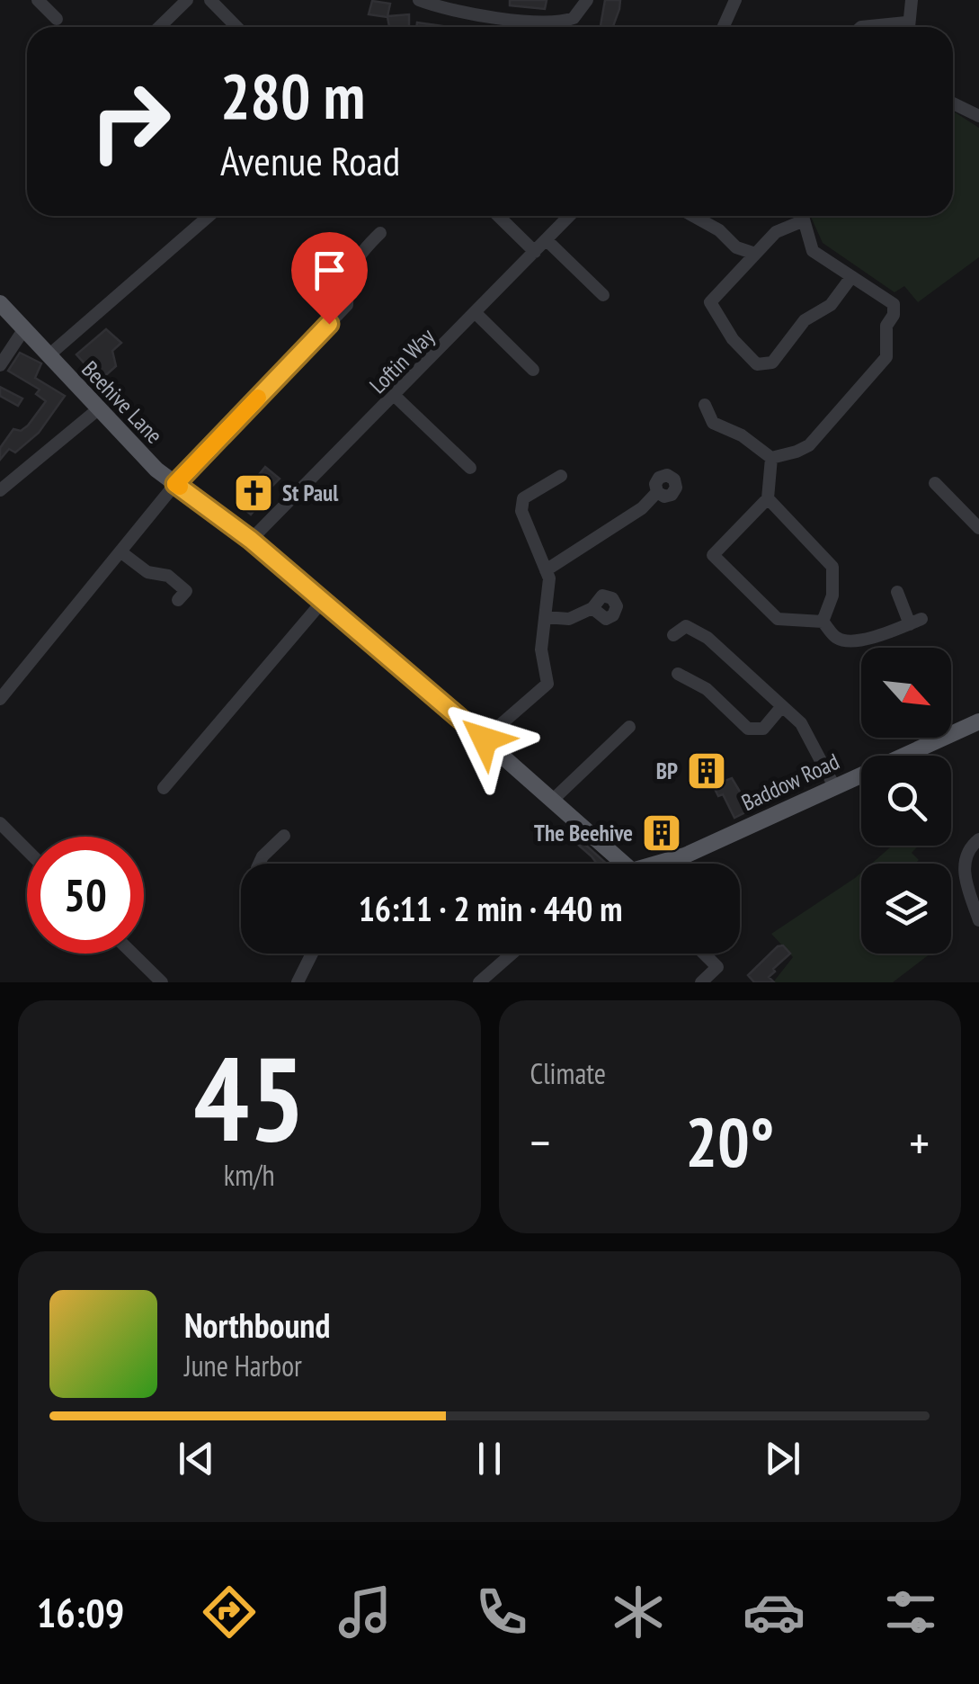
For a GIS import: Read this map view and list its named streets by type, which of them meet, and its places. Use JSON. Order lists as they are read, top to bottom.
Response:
{
  "streets": {
    "main road": ["Beehive Lane", "Baddow Road"],
    "street": ["Loftin Way"]
  },
  "crossings": [
    ["Loftin Way", "Beehive Lane"]
  ],
  "places": {
    "church": ["St Paul"],
    "building": ["BP", "The Beehive"]
  },
  "north": "bottom right",
  "page": {
    "turn": ["280 m", "Avenue Road"],
    "limit": "50",
    "trip": "16:11 · 2 min · 440 m",
    "tile": [
      ["45", "km/h"],
      "Climate"
    ],
    "heat": ["−", "20°", "+"],
    "song": ["Northbound", "June Harbor"],
    "tabs": "16:09"
  }
}
